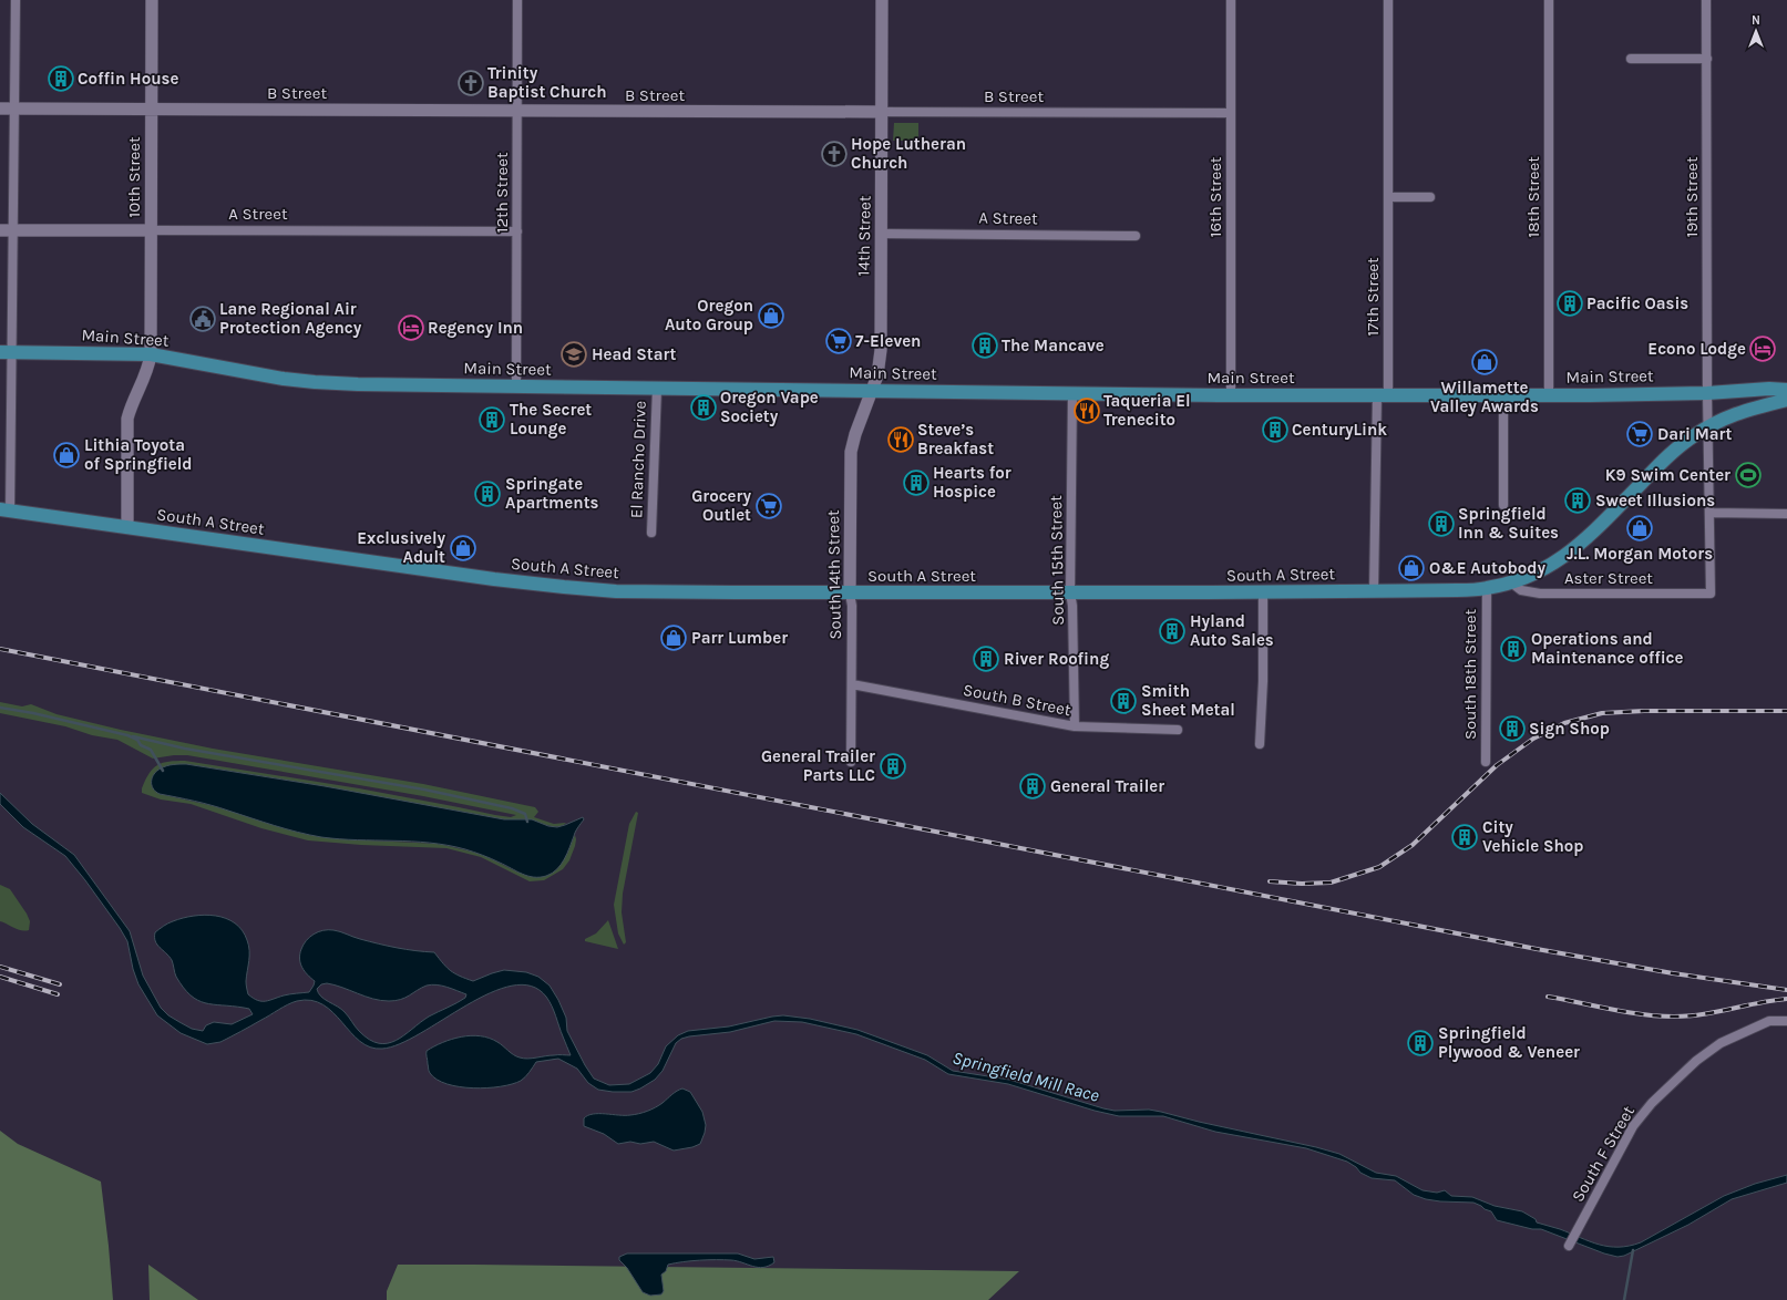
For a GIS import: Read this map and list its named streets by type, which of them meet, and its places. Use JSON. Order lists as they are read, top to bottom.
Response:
{
  "streets": {
    "main road": ["Main Street", "South A Street"],
    "street": [
      "B Street",
      "10th Street",
      "12th Street",
      "16th Street",
      "18th Street",
      "19th Street",
      "A Street",
      "14th Street",
      "17th Street",
      "El Rancho Drive",
      "South 15th Street",
      "South 14th Street",
      "Aster Street",
      "South 18th Street",
      "South B Street",
      "South F Street"
    ]
  },
  "crossings": [
    ["B Street", "10th Street"],
    ["B Street", "12th Street"],
    ["B Street", "16th Street"],
    ["B Street", "14th Street"],
    ["10th Street", "A Street"],
    ["10th Street", "Main Street"],
    ["10th Street", "South A Street"],
    ["12th Street", "A Street"],
    ["12th Street", "Main Street"],
    ["16th Street", "Main Street"],
    ["18th Street", "Main Street"],
    ["19th Street", "Main Street"],
    ["19th Street", "South A Street"],
    ["19th Street", "Aster Street"],
    ["A Street", "14th Street"],
    ["14th Street", "Main Street"],
    ["14th Street", "South 14th Street"],
    ["17th Street", "Main Street"],
    ["17th Street", "South A Street"],
    ["Main Street", "El Rancho Drive"],
    ["Main Street", "South 15th Street"],
    ["Main Street", "South 14th Street"],
    ["South A Street", "South 15th Street"],
    ["South A Street", "South 14th Street"],
    ["South A Street", "Aster Street"],
    ["South A Street", "South 18th Street"],
    ["South 15th Street", "South B Street"],
    ["South 14th Street", "South B Street"]
  ],
  "water": ["Springfield Mill Race"],
  "places": {
    "building": [
      "Coffin House",
      "Pacific Oasis",
      "The Mancave",
      "Oregon Vape Society",
      "The Secret Lounge",
      "CenturyLink",
      "Hearts for Hospice",
      "Springate Apartments",
      "Sweet Illusions",
      "Springfield Inn & Suites",
      "Hyland Auto Sales",
      "Operations and Maintenance office",
      "River Roofing",
      "Smith Sheet Metal",
      "Sign Shop",
      "General Trailer Parts LLC",
      "General Trailer",
      "City Vehicle Shop",
      "Springfield Plywood & Veneer"
    ],
    "church": ["Trinity Baptist Church", "Hope Lutheran Church"],
    "shop": [
      "Oregon Auto Group",
      "Willamette Valley Awards",
      "Lithia Toyota of Springfield",
      "J.L. Morgan Motors",
      "Exclusively Adult",
      "O&E Autobody",
      "Parr Lumber"
    ],
    "public building": ["Lane Regional Air Protection Agency"],
    "hotel": ["Regency Inn", "Econo Lodge"],
    "supermarket": ["7-Eleven", "Dari Mart", "Grocery Outlet"],
    "school or university": ["Head Start"],
    "restaurant": ["Taqueria El Trenecito", "Steve’s Breakfast"],
    "sports": ["K9 Swim Center"]
  },
  "north": "top"
}
